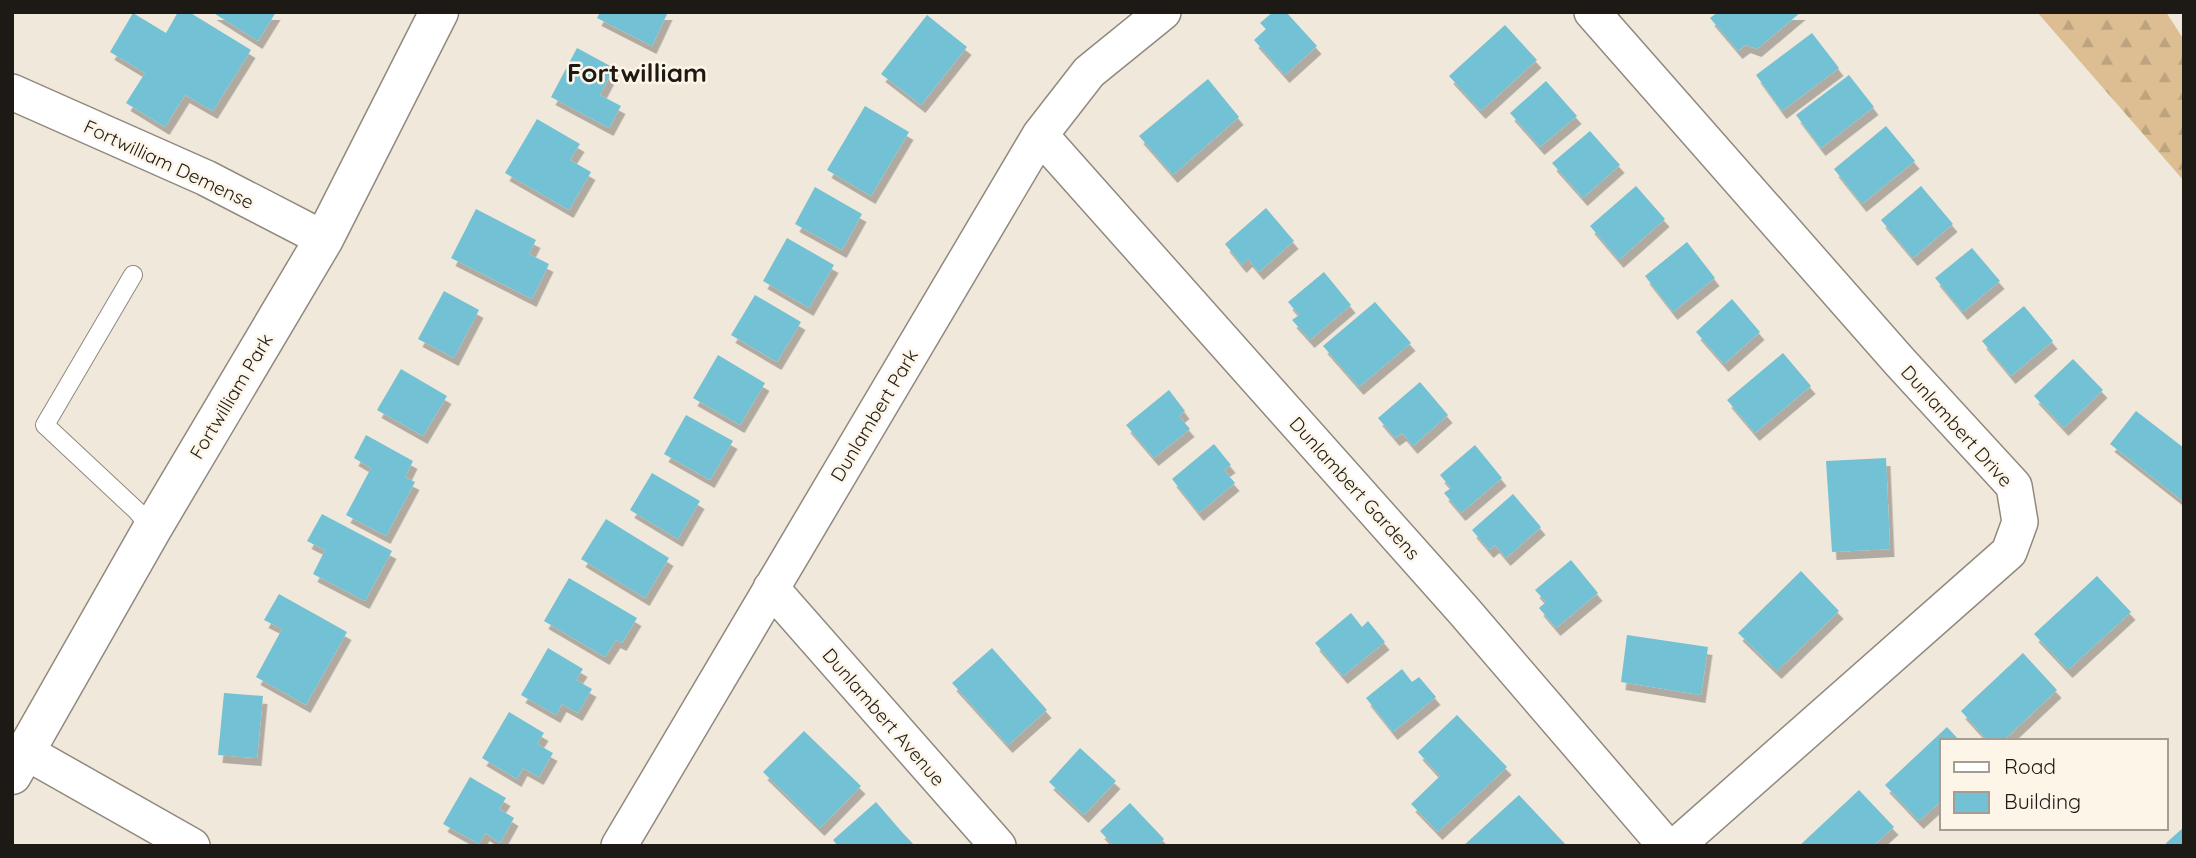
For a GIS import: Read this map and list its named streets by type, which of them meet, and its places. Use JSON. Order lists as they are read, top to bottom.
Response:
{
  "streets": {
    "street": [
      "Fortwilliam Demense",
      "Fortwilliam Park",
      "Dunlambert Park",
      "Dunlambert Drive",
      "Dunlambert Gardens",
      "Dunlambert Avenue"
    ]
  },
  "crossings": [
    ["Fortwilliam Demense", "Fortwilliam Park"],
    ["Dunlambert Park", "Dunlambert Gardens"],
    ["Dunlambert Park", "Dunlambert Avenue"]
  ],
  "districts": ["Fortwilliam"],
  "legend": ["Road", "Building"]
}
